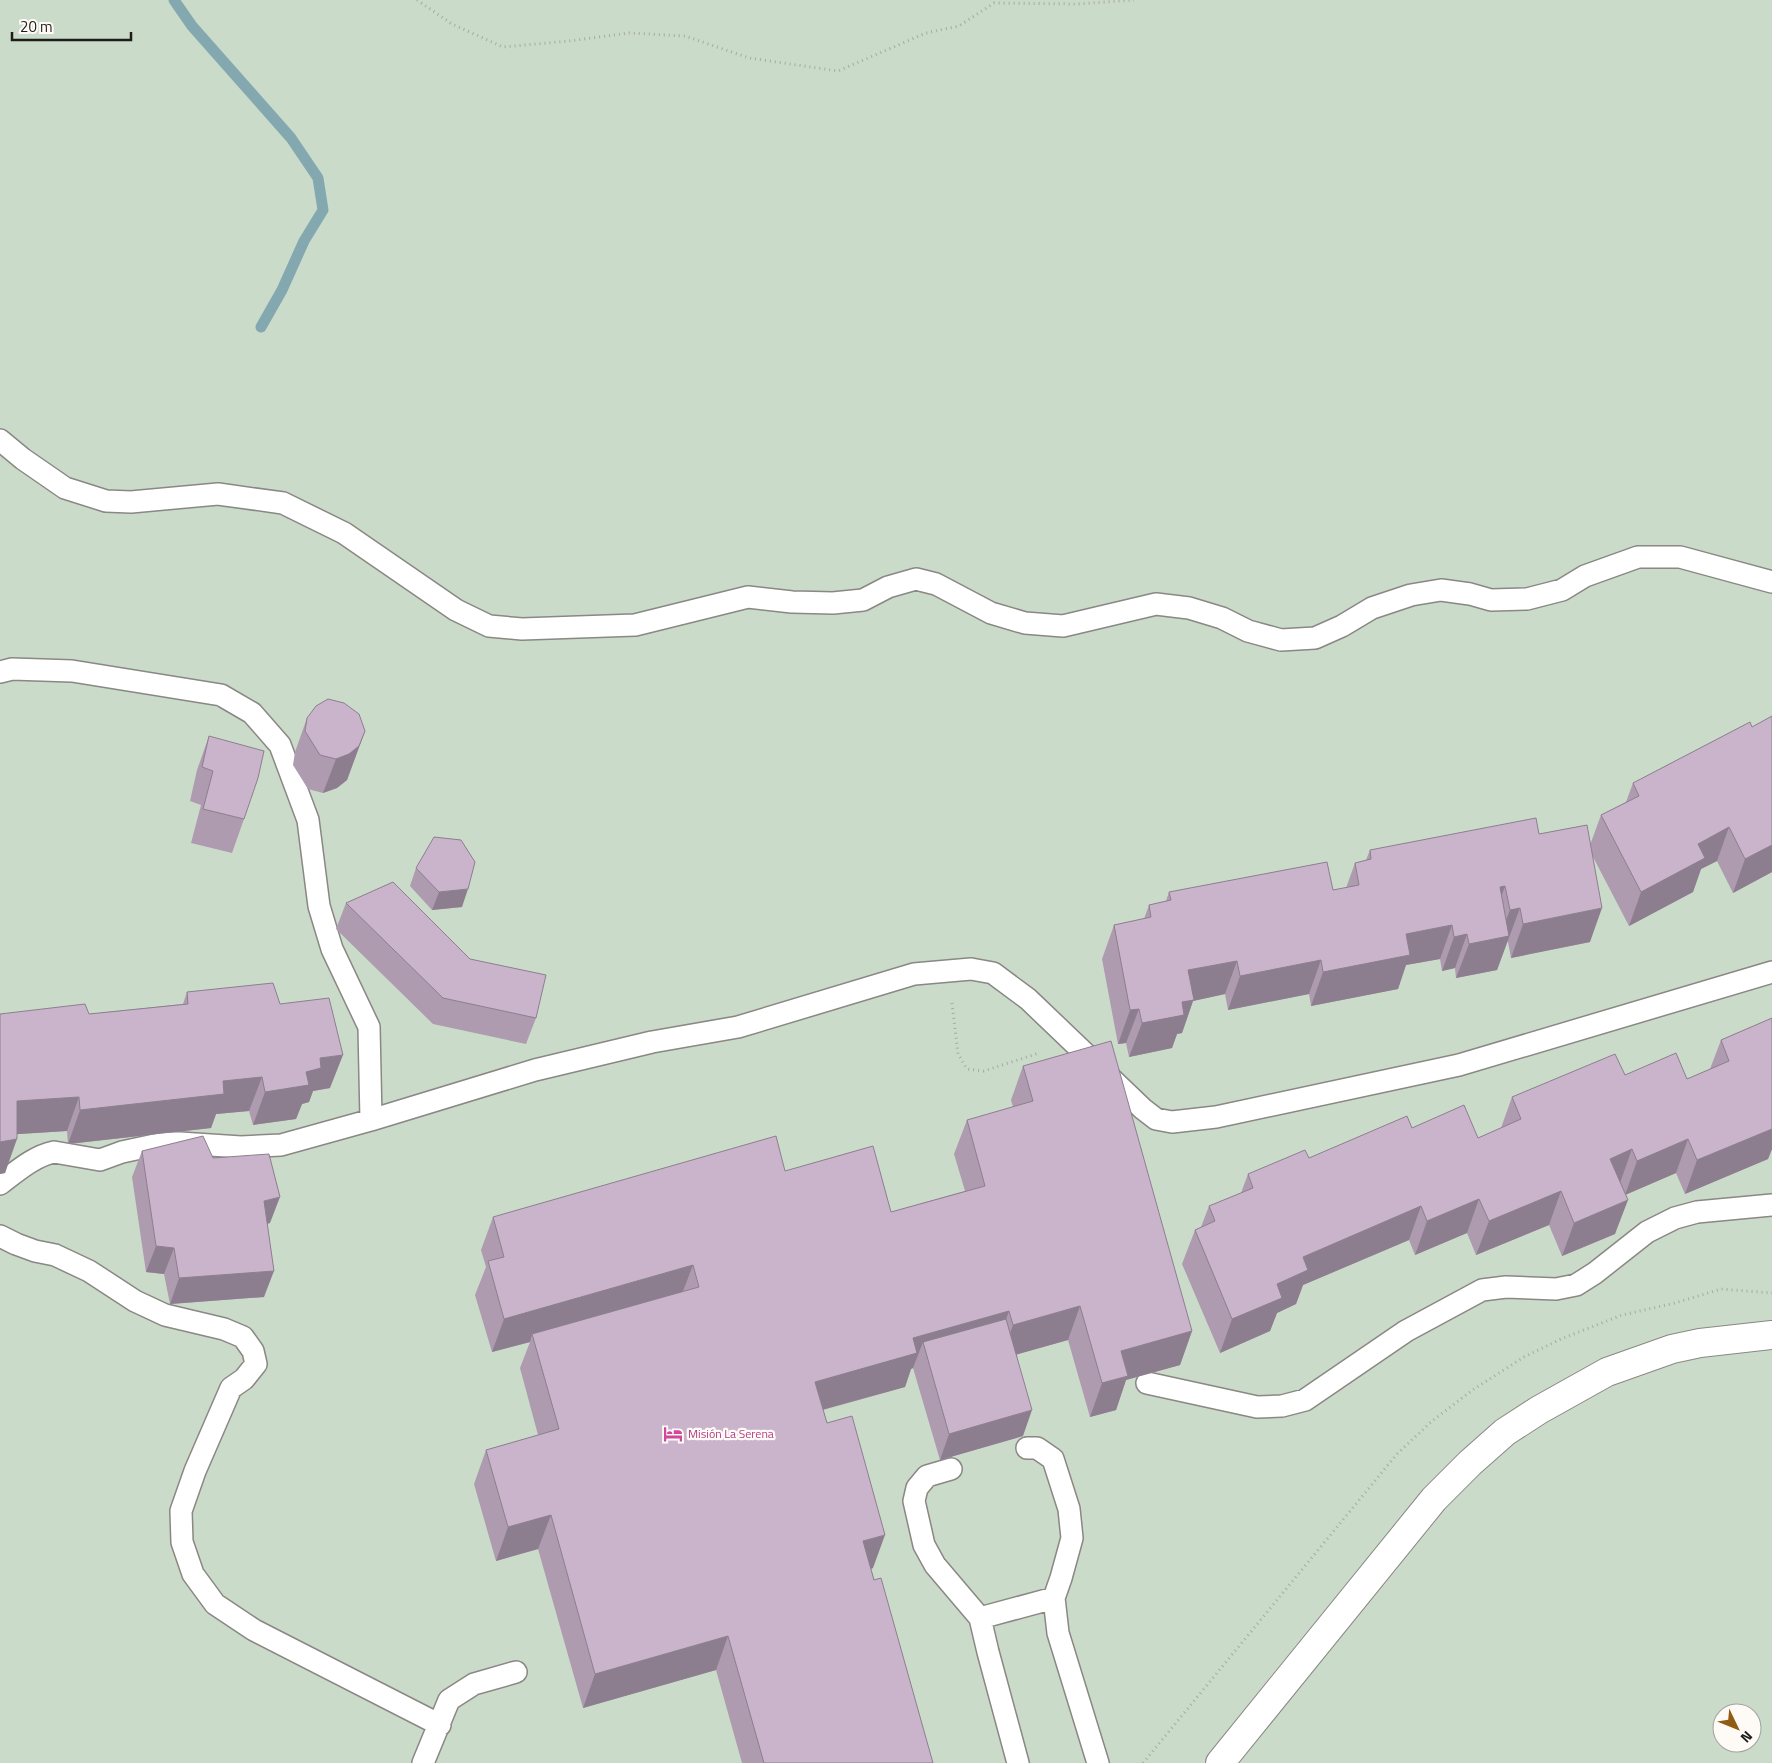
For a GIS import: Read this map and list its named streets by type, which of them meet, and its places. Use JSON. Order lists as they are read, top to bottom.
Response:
{
  "places": {
    "hotel": ["Misión La Serena"]
  },
  "scale_bar": "20 m",
  "north": "bottom right"
}
